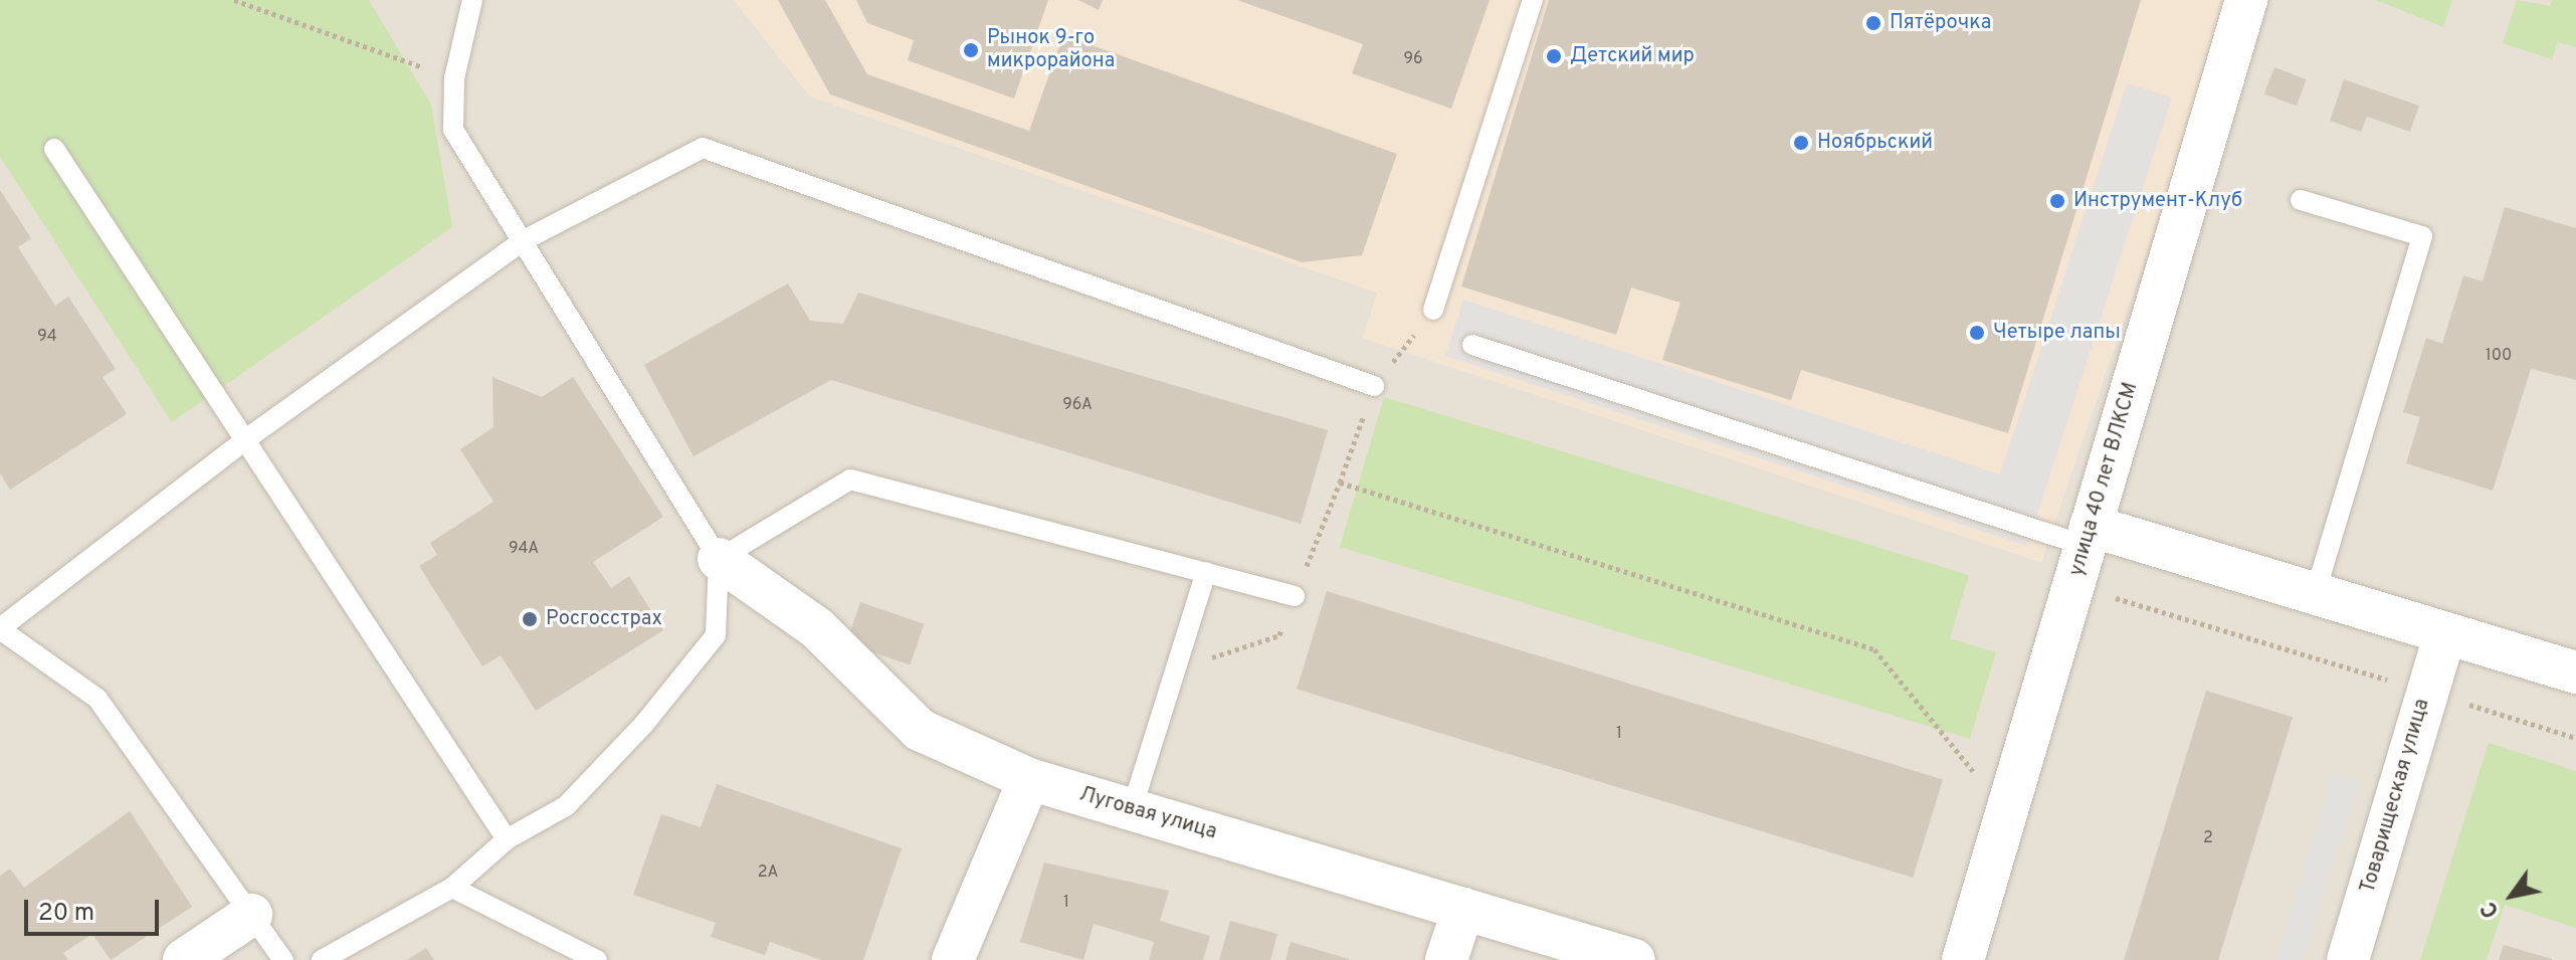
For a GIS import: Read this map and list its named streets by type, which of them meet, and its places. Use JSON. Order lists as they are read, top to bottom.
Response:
{
  "streets": {
    "street": ["улица 40 лет ВЛКСМ", "Товарищеская улица", "Луговая улица"]
  },
  "places": [
    "Пятёрочка",
    "Рынок 9-го микрорайона",
    "Детский мир",
    "Ноябрьский",
    "Инструмент-Клуб",
    "Четыре лапы",
    "Росгосстрах"
  ],
  "house_numbers": [
    "96",
    "94",
    "100",
    "96А",
    "94А",
    "1",
    "2",
    "2А",
    "1"
  ],
  "scale_bar": "20 m",
  "north": "bottom left"
}
